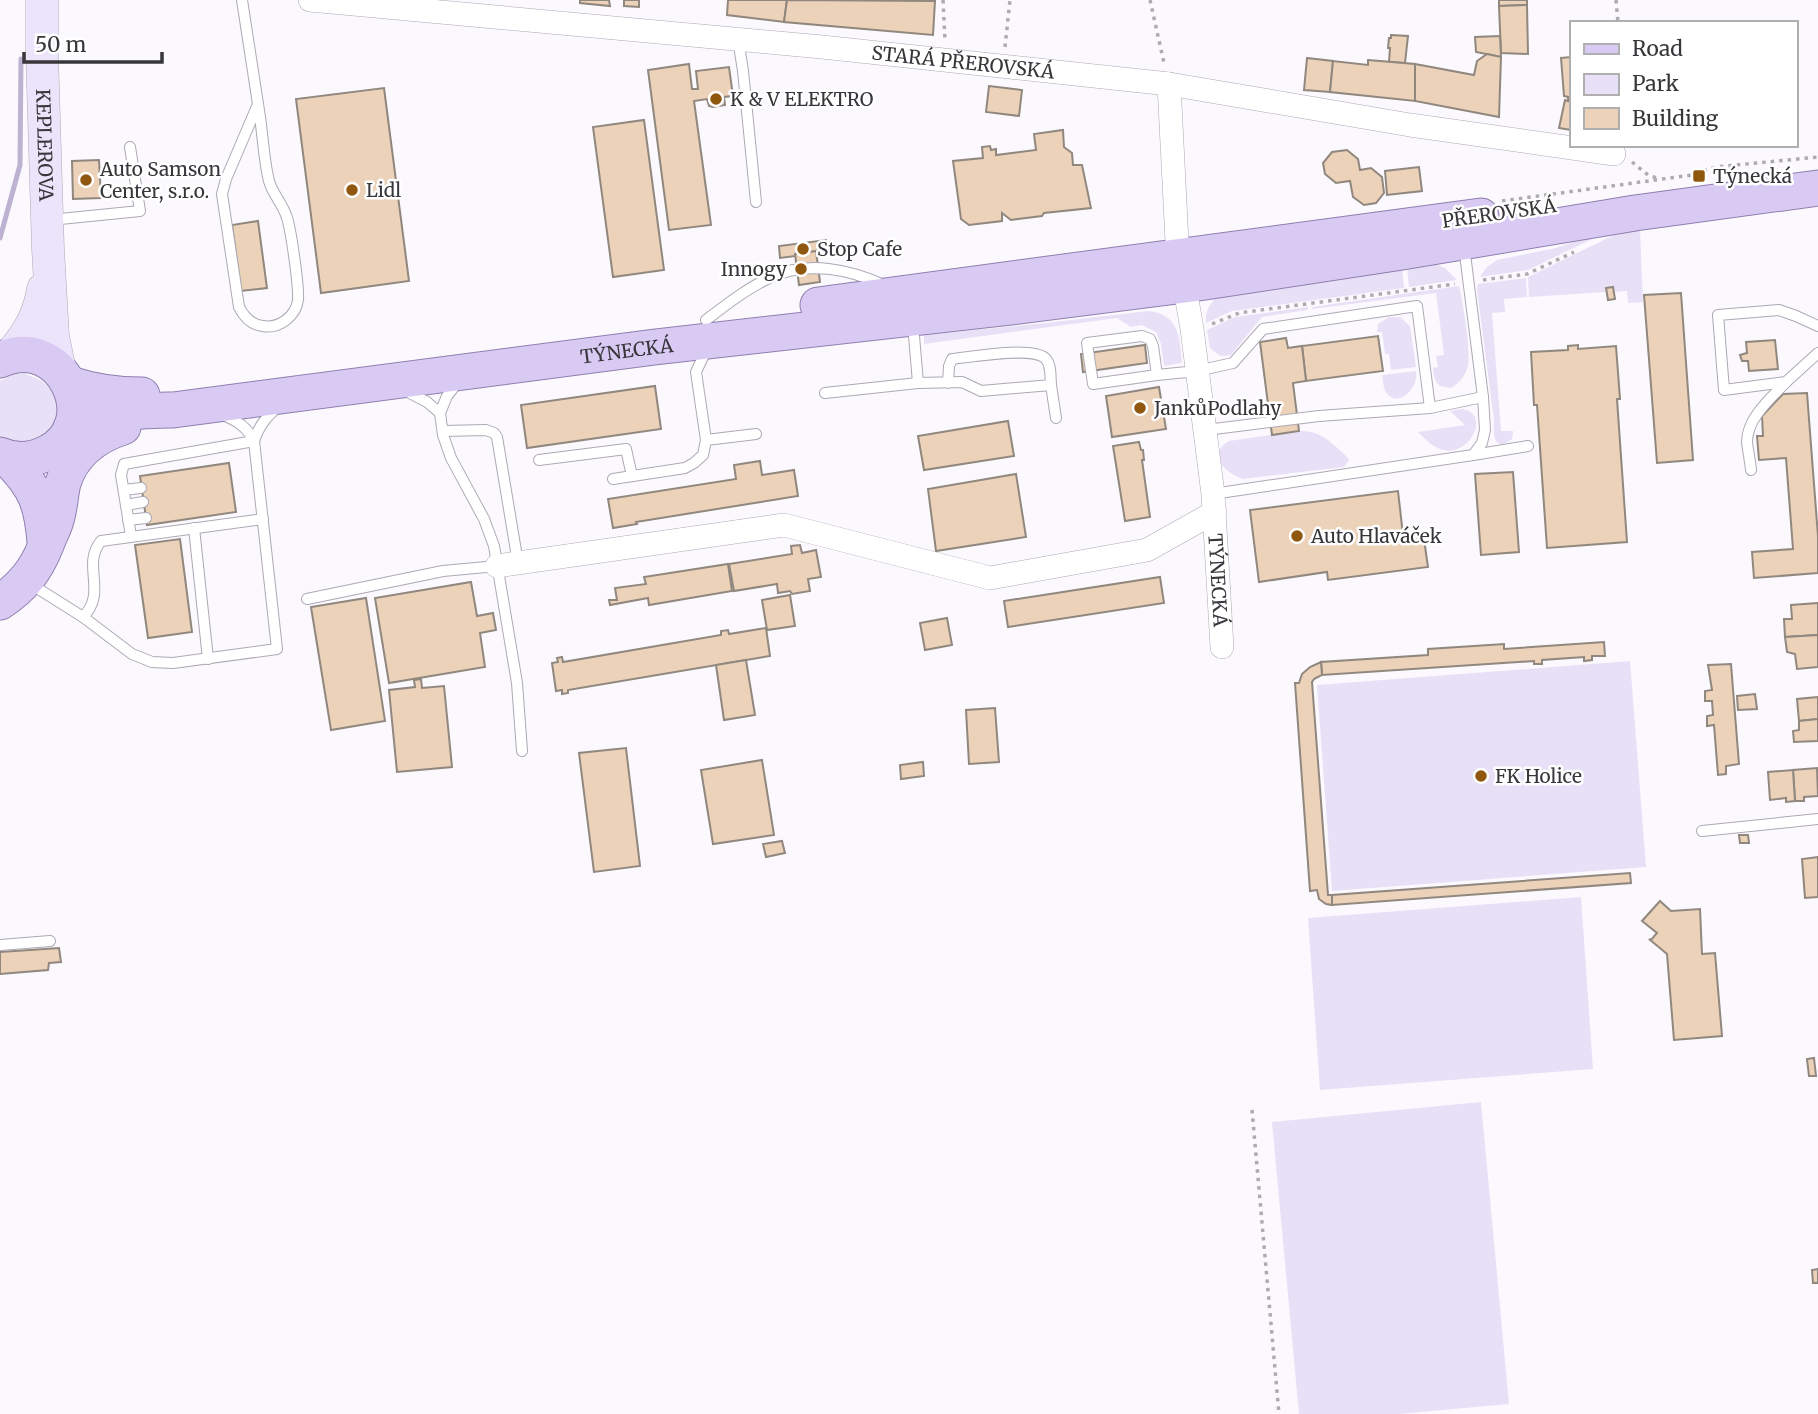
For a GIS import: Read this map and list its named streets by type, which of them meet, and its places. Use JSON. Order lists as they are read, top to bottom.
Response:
{
  "streets": {
    "main road": ["KEPLEROVA", "PŘEROVSKÁ", "TÝNECKÁ"],
    "street": ["STARÁ PŘEROVSKÁ"]
  },
  "crossings": [
    ["STARÁ PŘEROVSKÁ", "TÝNECKÁ"],
    ["KEPLEROVA", "TÝNECKÁ"],
    ["PŘEROVSKÁ", "TÝNECKÁ"]
  ],
  "places": {
    "other": [
      "K & V ELEKTRO",
      "Auto Samson Center, s.r.o.",
      "Lidl",
      "Stop Cafe",
      "Innogy",
      "JankůPodlahy",
      "Auto Hlaváček",
      "FK Holice"
    ],
    "transit": ["Týnecká"]
  },
  "legend": ["Road", "Park", "Building"],
  "scale_bar": "50 m"
}
